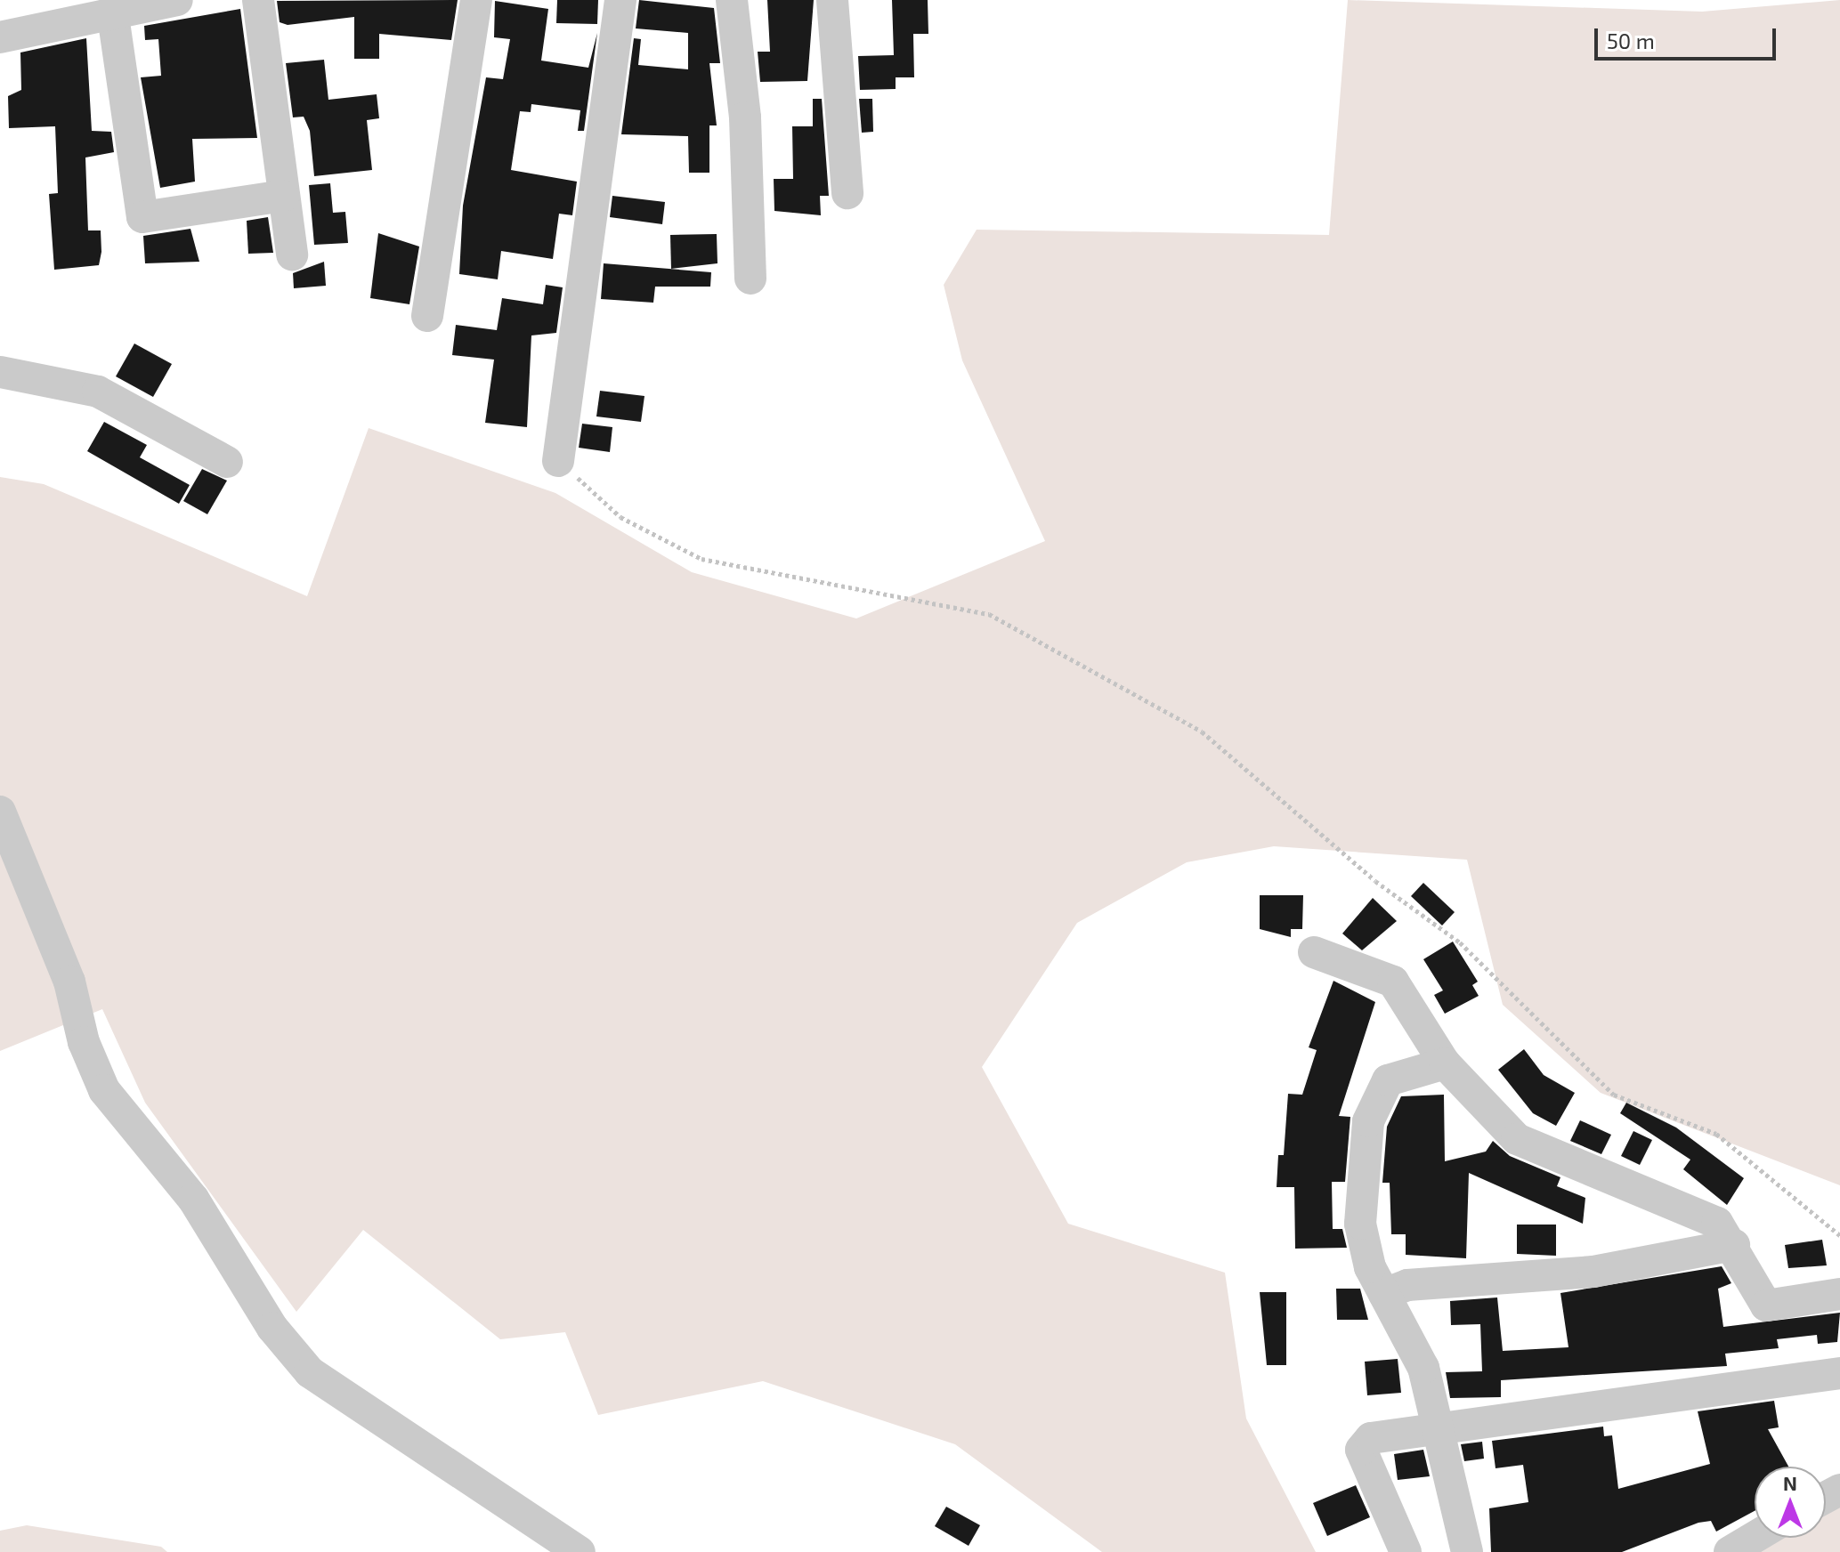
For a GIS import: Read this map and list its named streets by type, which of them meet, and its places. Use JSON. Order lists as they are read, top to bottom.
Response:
{
  "scale_bar": "50 m",
  "north": "top"
}
